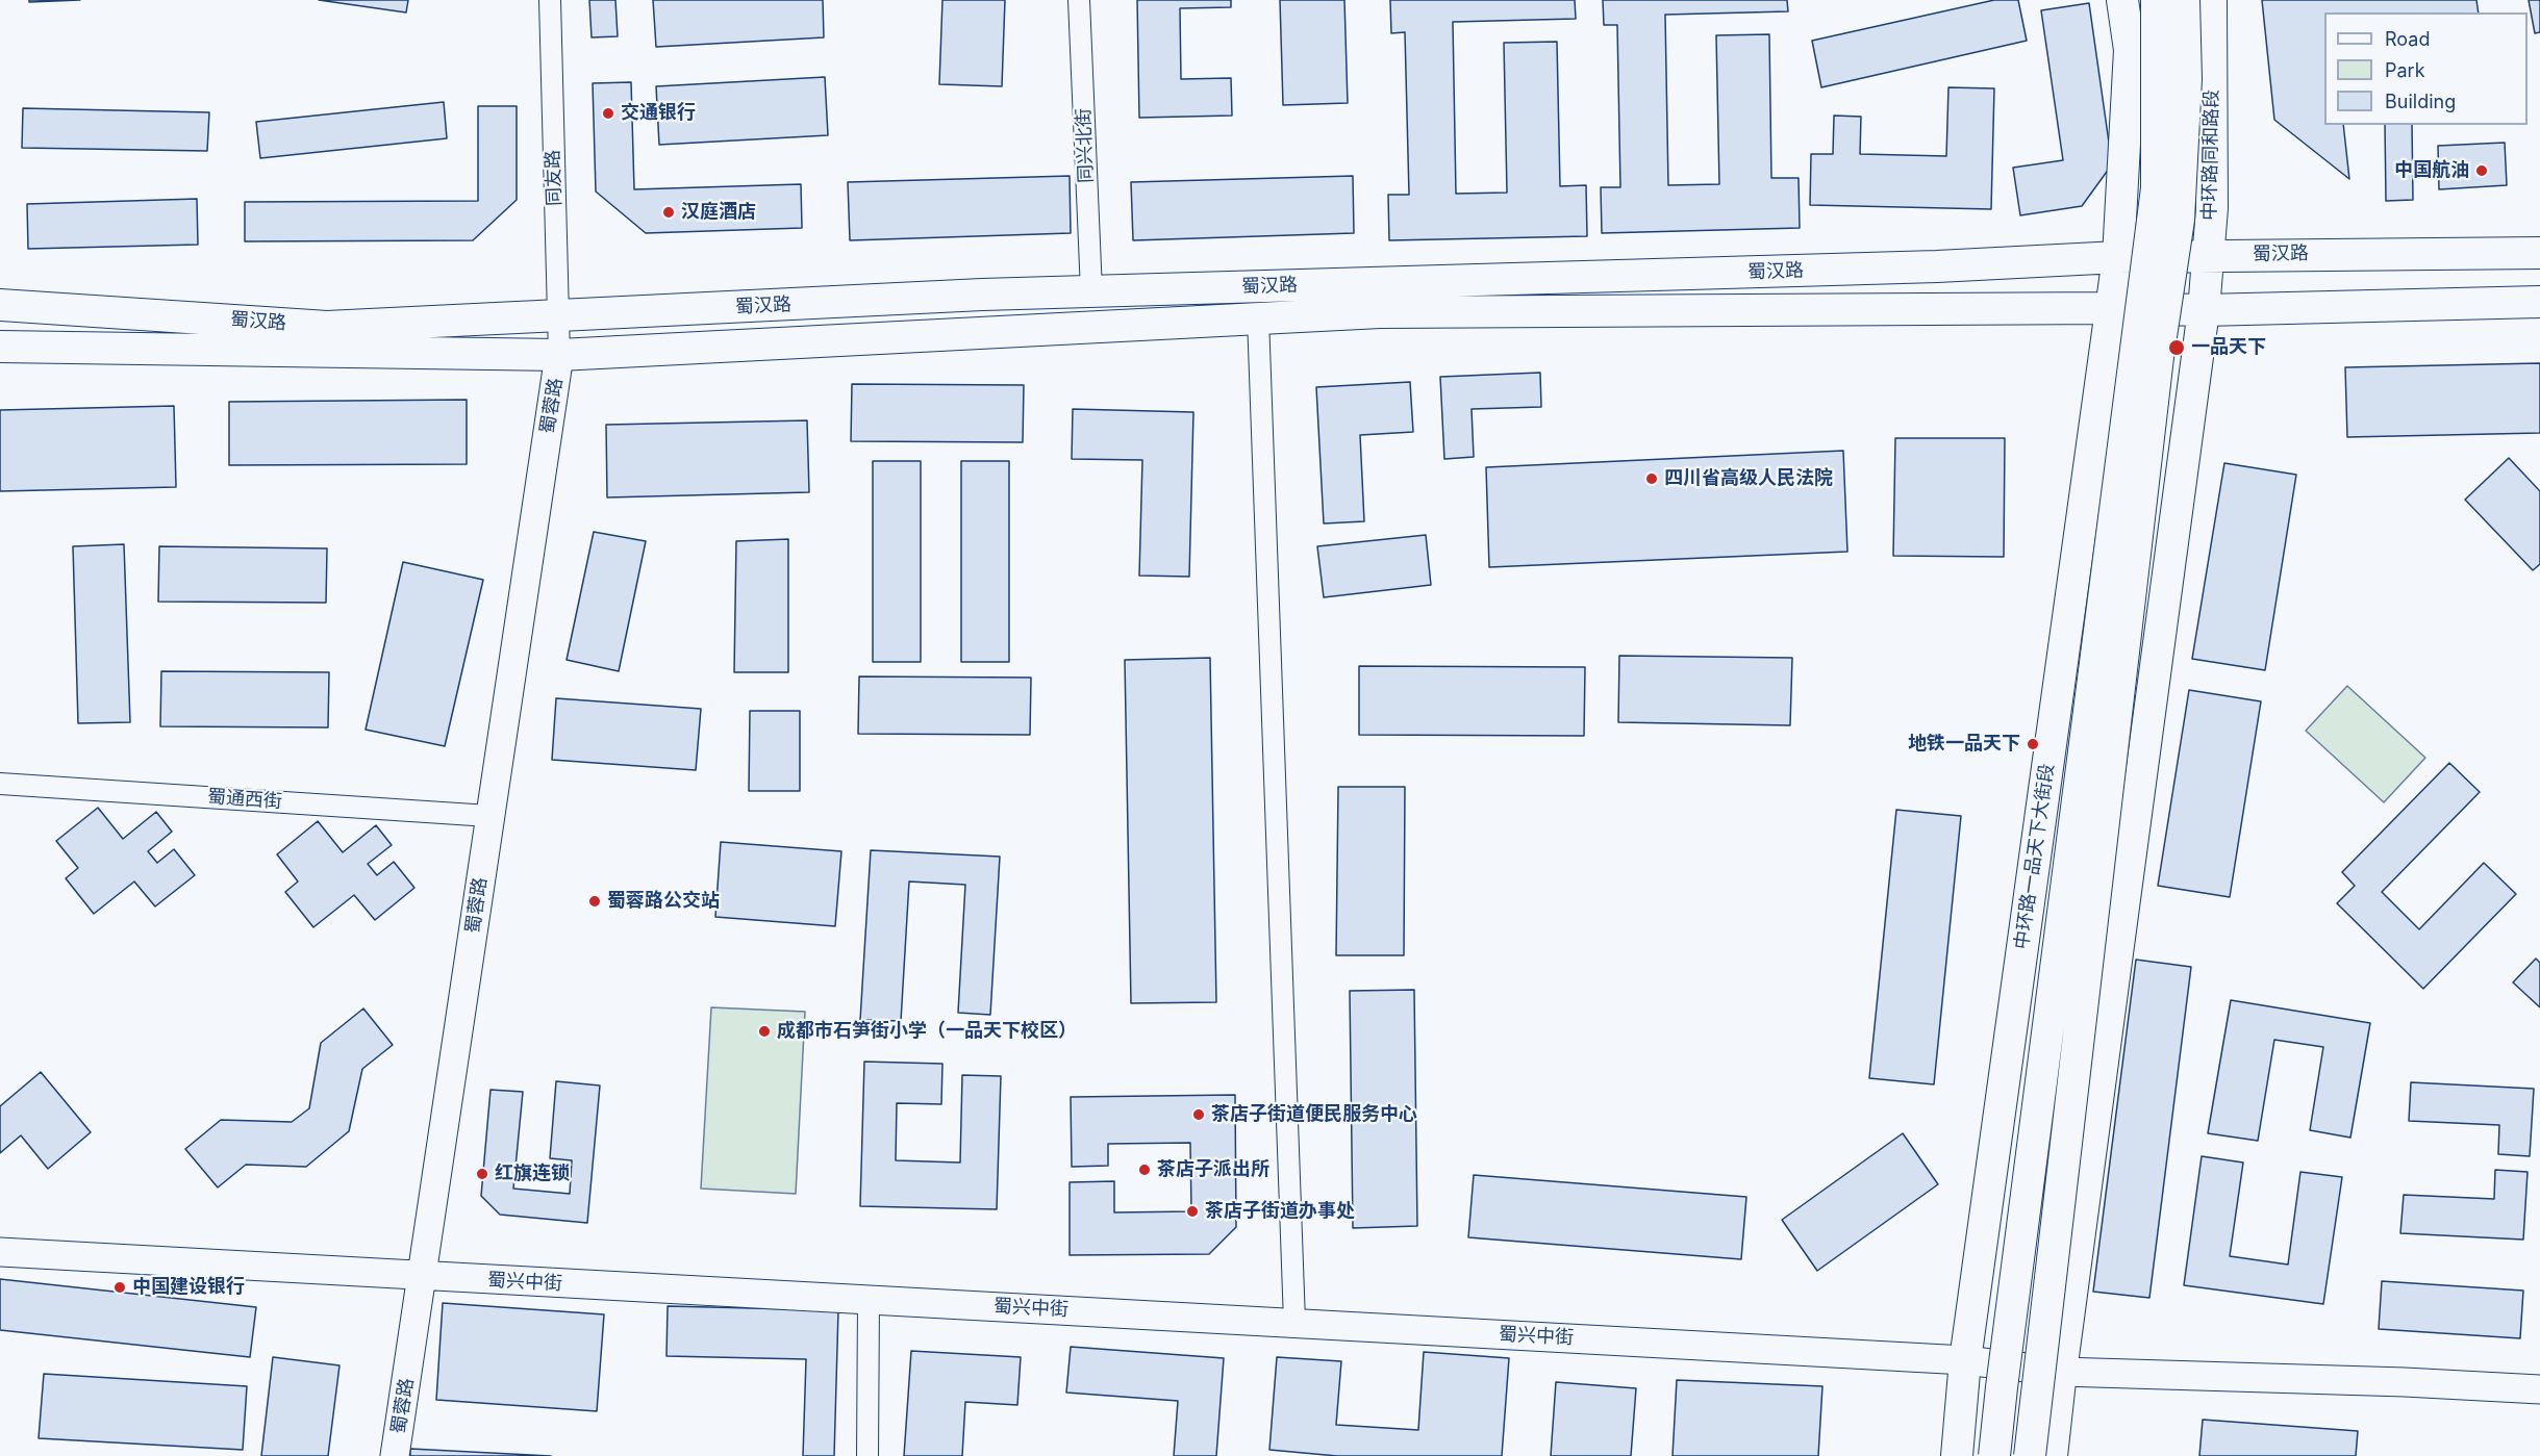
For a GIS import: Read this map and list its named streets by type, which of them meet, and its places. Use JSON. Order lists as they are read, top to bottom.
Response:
{
  "streets": {
    "main road": ["中环路同和路段", "蜀汉路", "中环路一品天下大街段"],
    "street": [
      "同兴北街",
      "同友路",
      "蜀蓉路",
      "蜀通西街",
      "蜀兴中街"
    ]
  },
  "crossings": [
    ["同兴北街", "蜀汉路"],
    ["中环路同和路段", "蜀汉路"],
    ["同友路", "蜀汉路"],
    ["同友路", "蜀蓉路"],
    ["蜀汉路", "蜀蓉路"],
    ["蜀汉路", "中环路一品天下大街段"],
    ["蜀蓉路", "蜀通西街"],
    ["蜀蓉路", "蜀兴中街"],
    ["中环路一品天下大街段", "蜀兴中街"]
  ],
  "places": [
    "交通银行",
    "中国航油",
    "汉庭酒店",
    "一品天下",
    "四川省高级人民法院",
    "地铁一品天下",
    "蜀蓉路公交站",
    "成都市石笋街小学（一品天下校区）",
    "茶店子街道便民服务中心",
    "茶店子派出所",
    "红旗连锁",
    "茶店子街道办事处",
    "中国建设银行"
  ],
  "legend": ["Road", "Park", "Building"]
}
